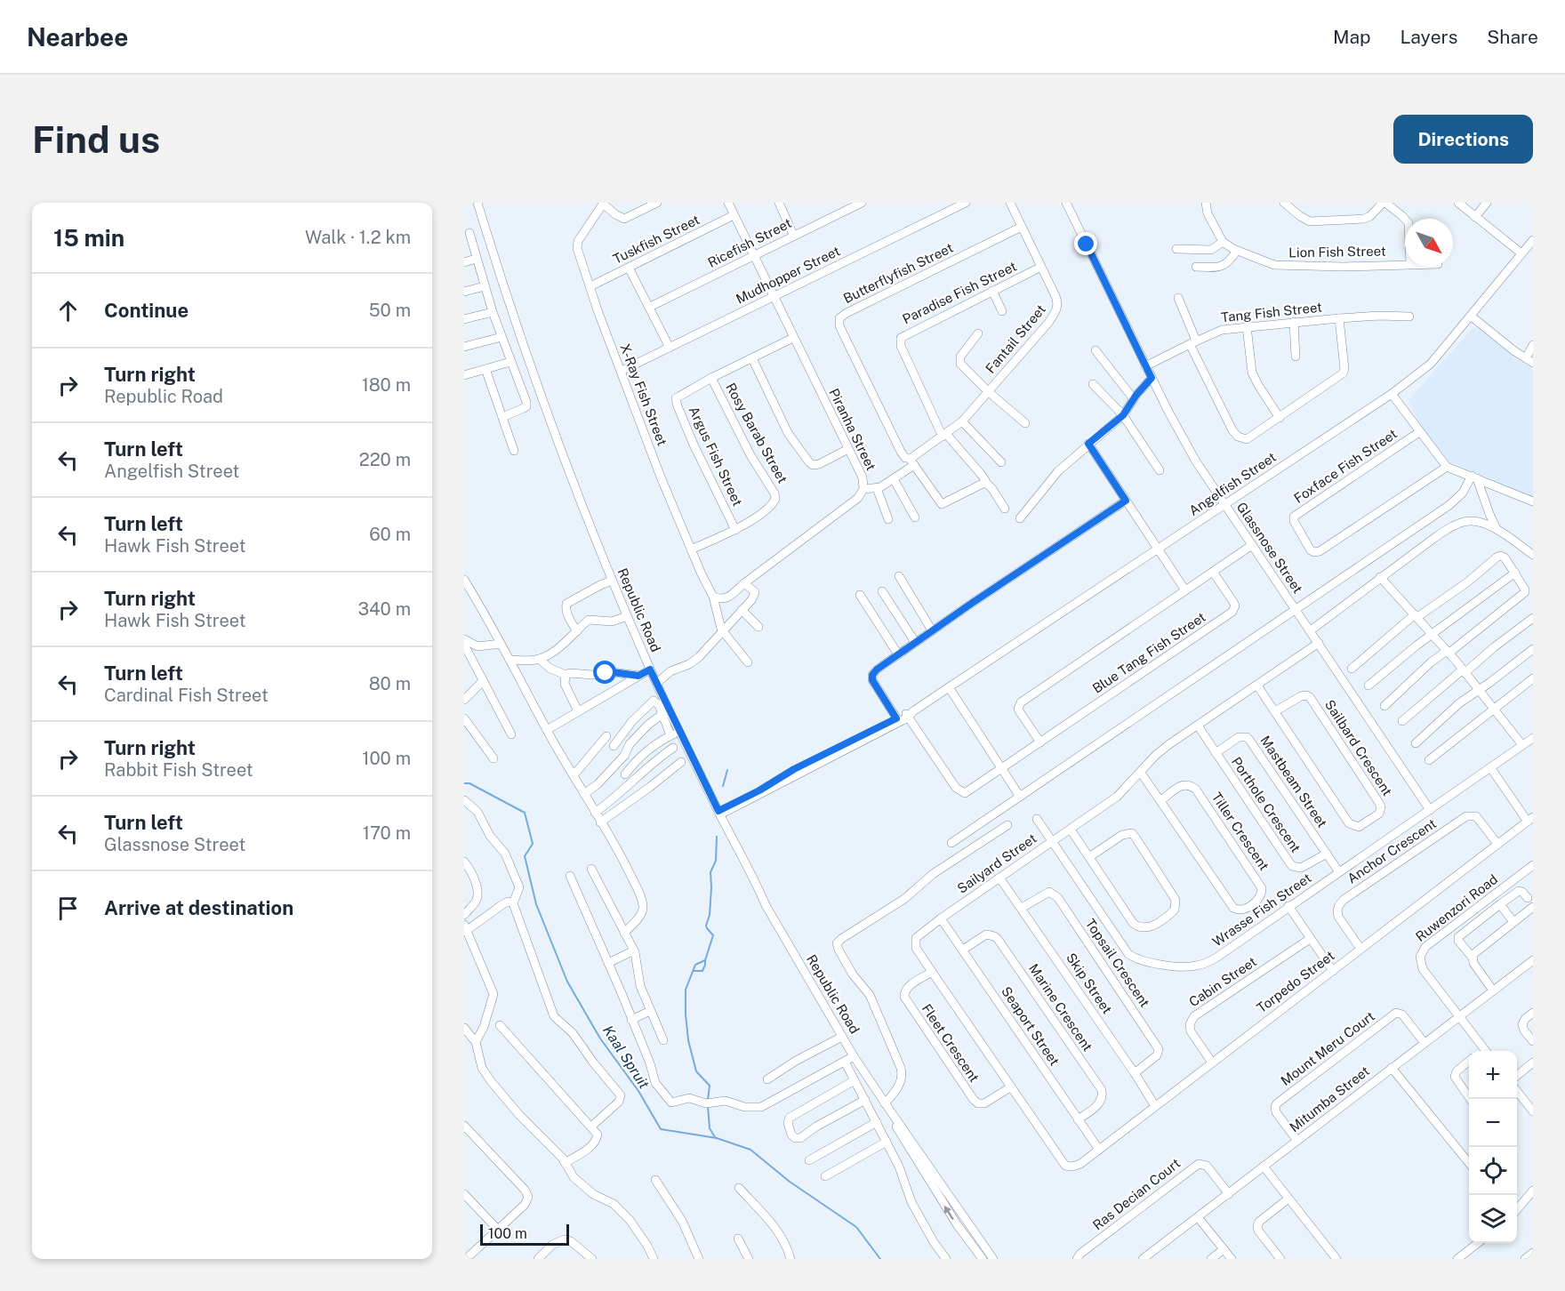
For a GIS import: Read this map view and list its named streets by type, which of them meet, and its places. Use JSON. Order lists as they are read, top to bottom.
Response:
{
  "streets": {
    "street": [
      "Tuskfish Street",
      "Ricefish Street",
      "Lion Fish Street",
      "Butterflyfish Street",
      "Mudhopper Street",
      "Paradise Fish Street",
      "Tang Fish Street",
      "Fantail Street",
      "X-Ray Fish Street",
      "Piranha Street",
      "Rosy Barab Street",
      "Argus Fish Street",
      "Foxface Fish Street",
      "Angelfish Street",
      "Glassnose Street",
      "Republic Road",
      "Blue Tang Fish Street",
      "Sailbard Crescent",
      "Mastbeam Street",
      "Porthole Crescent",
      "Tiller Crescent",
      "Anchor Crescent",
      "Sailyard Street",
      "Ruwenzori Road",
      "Wrasse Fish Street",
      "Topsail Crescent",
      "Cabin Street",
      "Torpedo Street",
      "Skip Street",
      "Marine Crescent",
      "Seaport Street",
      "Fleet Crescent",
      "Mount Meru Court",
      "Mitumba Street",
      "Ras Decian Court"
    ]
  },
  "crossings": [
    ["Tuskfish Street", "X-Ray Fish Street"],
    ["Tuskfish Street", "Piranha Street"],
    ["Ricefish Street", "Piranha Street"],
    ["Butterflyfish Street", "Fantail Street"],
    ["Mudhopper Street", "X-Ray Fish Street"],
    ["Mudhopper Street", "Piranha Street"],
    ["Paradise Fish Street", "Fantail Street"],
    ["Tang Fish Street", "Glassnose Street"],
    ["X-Ray Fish Street", "Piranha Street"],
    ["X-Ray Fish Street", "Rosy Barab Street"],
    ["Piranha Street", "Argus Fish Street"],
    ["Rosy Barab Street", "Argus Fish Street"],
    ["Angelfish Street", "Glassnose Street"],
    ["Angelfish Street", "Republic Road"],
    ["Angelfish Street", "Blue Tang Fish Street"],
    ["Glassnose Street", "Sailyard Street"],
    ["Glassnose Street", "Wrasse Fish Street"],
    ["Sailbard Crescent", "Sailyard Street"],
    ["Mastbeam Street", "Porthole Crescent"],
    ["Mastbeam Street", "Wrasse Fish Street"],
    ["Porthole Crescent", "Sailyard Street"],
    ["Tiller Crescent", "Sailyard Street"],
    ["Anchor Crescent", "Torpedo Street"],
    ["Sailyard Street", "Wrasse Fish Street"],
    ["Sailyard Street", "Torpedo Street"],
    ["Sailyard Street", "Skip Street"],
    ["Sailyard Street", "Seaport Street"],
    ["Sailyard Street", "Fleet Crescent"],
    ["Ruwenzori Road", "Mitumba Street"],
    ["Topsail Crescent", "Skip Street"],
    ["Cabin Street", "Torpedo Street"],
    ["Torpedo Street", "Skip Street"],
    ["Torpedo Street", "Seaport Street"],
    ["Marine Crescent", "Seaport Street"],
    ["Mount Meru Court", "Mitumba Street"],
    ["Mitumba Street", "Ras Decian Court"]
  ],
  "water": ["Kaal Spruit"],
  "scale_bar": "100 m",
  "north": "bottom right",
  "page": {
    "header": "Nearbee",
    "nav": ["Map", "Layers", "Share"],
    "buttons": "Directions",
    "title": "Find us",
    "heading": ["15 min", "Walk · 1.2 km"],
    "list": [
      ["Continue", "50 m"],
      ["Turn right", "Republic Road", "180 m"],
      ["Turn left", "Angelfish Street", "220 m"],
      ["Turn left", "Hawk Fish Street", "60 m"],
      ["Turn right", "Hawk Fish Street", "340 m"],
      ["Turn left", "Cardinal Fish Street", "80 m"],
      ["Turn right", "Rabbit Fish Street", "100 m"],
      ["Turn left", "Glassnose Street", "170 m"],
      "Arrive at destination"
    ],
    "map_buttons": ["+", "−"],
    "scale": "100 m"
  }
}
